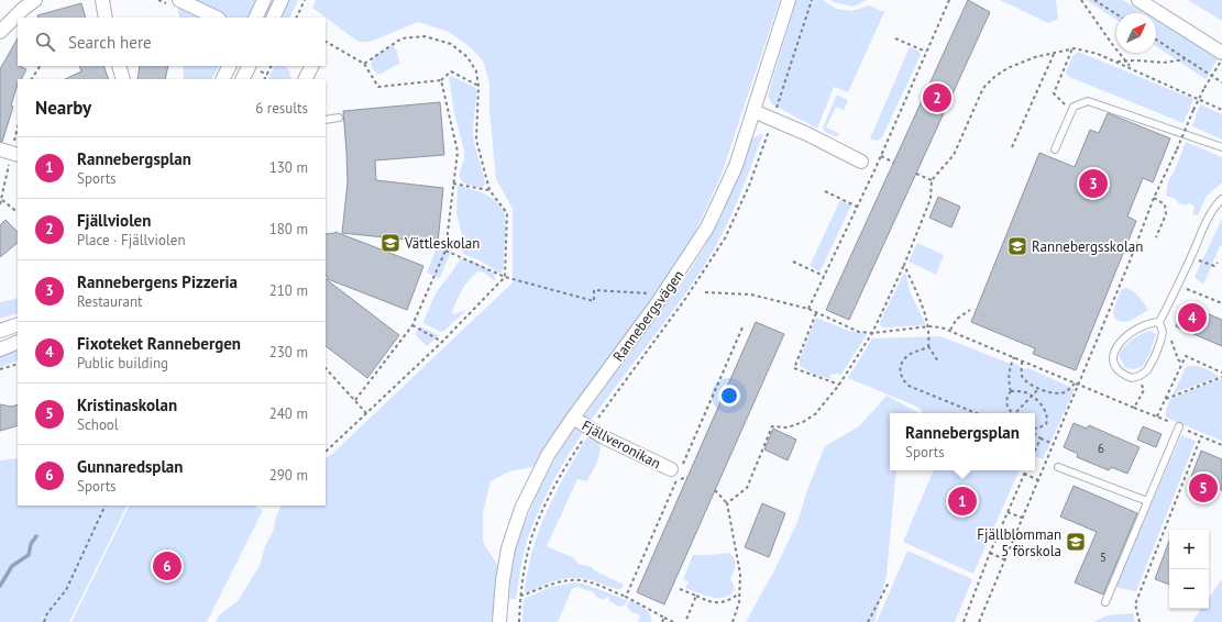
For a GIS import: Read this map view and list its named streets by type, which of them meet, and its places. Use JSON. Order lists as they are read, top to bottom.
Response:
{
  "streets": {
    "street": ["Rannebergsvägen", "Fjällveronikan"]
  },
  "crossings": [
    ["Rannebergsvägen", "Fjällveronikan"]
  ],
  "places": {
    "school or university": ["Vättleskolan", "Rannebergsskolan", "Fjällblomman 5 förskola"]
  },
  "house_numbers": ["6", "5"],
  "north": "top right",
  "page": {
    "search": "Search here",
    "heading": ["Nearby", "6 results"],
    "pins": [
      "2",
      "3",
      "4",
      "5",
      "1",
      "6"
    ],
    "list": [
      {
        "mark": "1",
        "name": "Rannebergsplan",
        "note": "Sports",
        "value": "130 m"
      },
      {
        "mark": "2",
        "name": "Fjällviolen",
        "note": "Place · Fjällviolen",
        "value": "180 m"
      },
      {
        "mark": "3",
        "name": "Rannebergens Pizzeria",
        "note": "Restaurant",
        "value": "210 m"
      },
      {
        "mark": "4",
        "name": "Fixoteket Rannebergen",
        "note": "Public building",
        "value": "230 m"
      },
      {
        "mark": "5",
        "name": "Kristinaskolan",
        "note": "School",
        "value": "240 m"
      },
      {
        "mark": "6",
        "name": "Gunnaredsplan",
        "note": "Sports",
        "value": "290 m"
      }
    ],
    "popup": ["Rannebergsplan", "Sports"],
    "map_buttons": ["+", "−"]
  }
}
